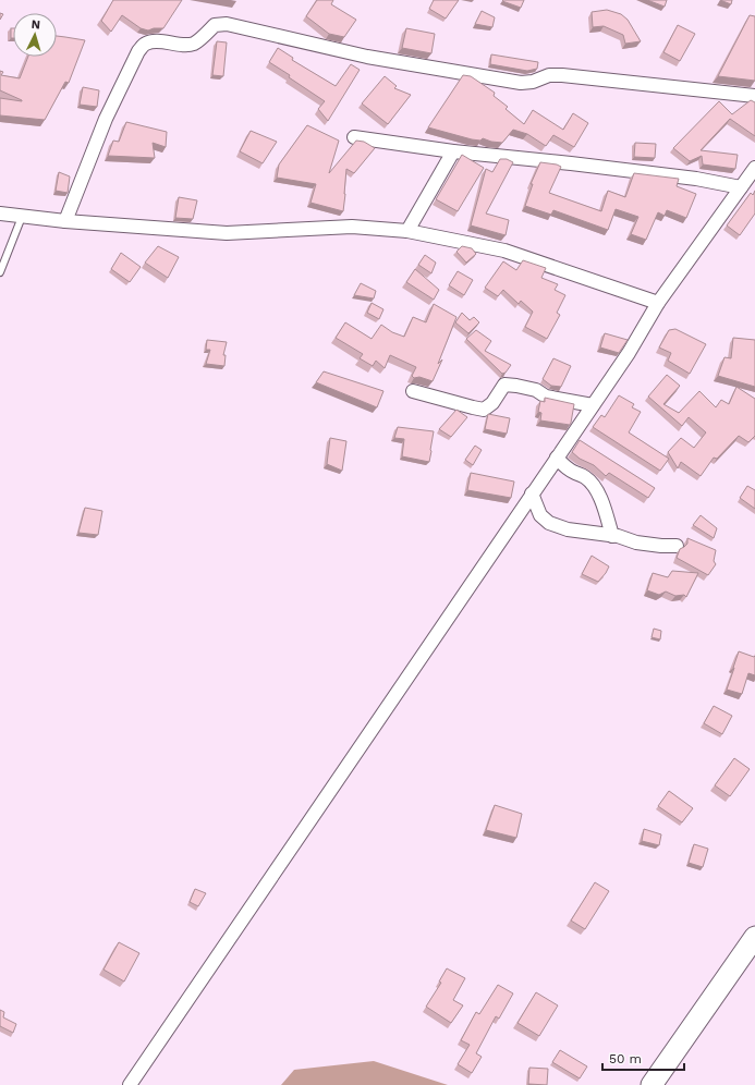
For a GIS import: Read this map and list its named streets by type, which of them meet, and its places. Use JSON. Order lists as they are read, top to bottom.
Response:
{
  "scale_bar": "50 m",
  "north": "top"
}
